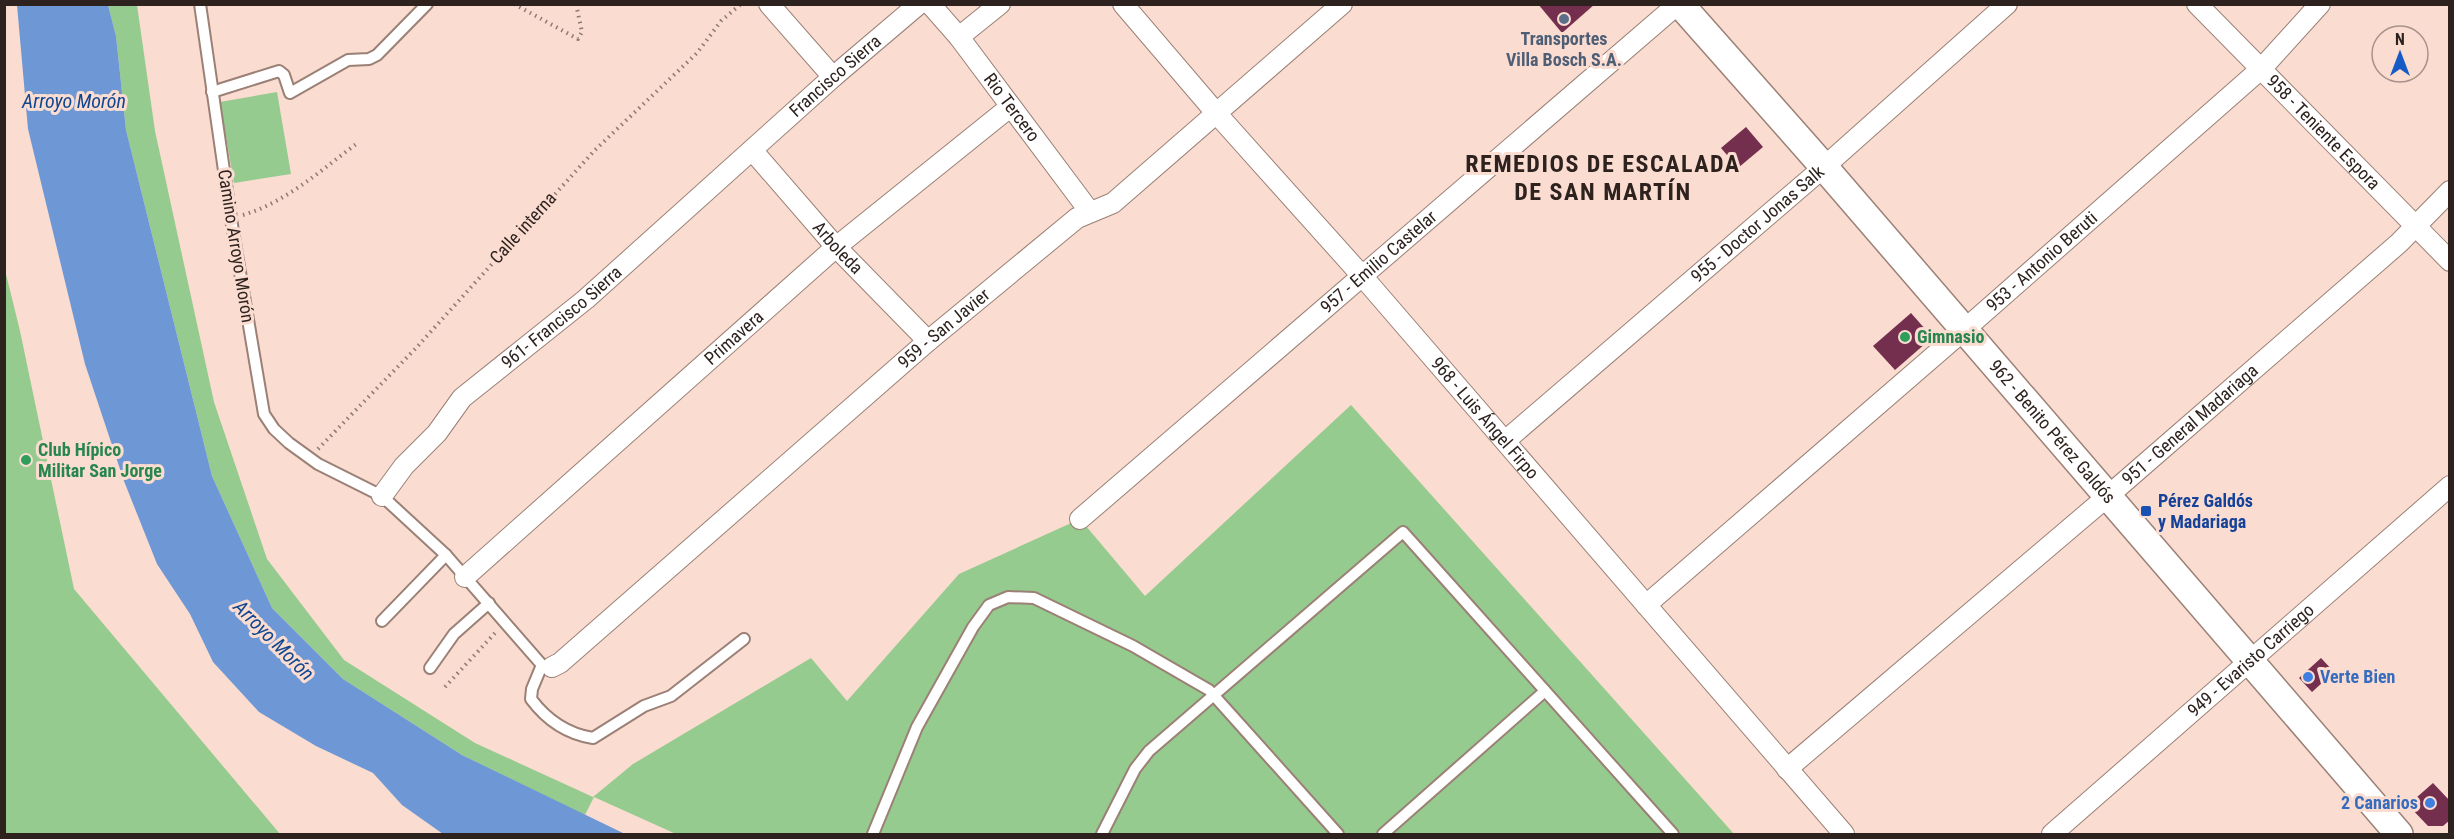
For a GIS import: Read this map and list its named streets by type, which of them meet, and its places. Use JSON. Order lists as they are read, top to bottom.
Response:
{
  "streets": {
    "main road": ["962 - Benito Pérez Galdós"],
    "street": [
      "Francisco Sierra",
      "Rio Tercero",
      "958 - Teniente Espora",
      "955 - Doctor Jonas Salk",
      "Arboleda",
      "957 - Emilio Castelar",
      "953 - Antonio Beruti",
      "961- Francisco Sierra",
      "959 - San Javier",
      "Primavera",
      "968 - Luis Ángel Firpo",
      "951 - General Madariaga",
      "949 - Evaristo Carriego"
    ],
    "lane": ["Camino Arroyo Morón"],
    "path": ["Calle interna"]
  },
  "crossings": [
    ["Francisco Sierra", "Arboleda"],
    ["Francisco Sierra", "961- Francisco Sierra"],
    ["Rio Tercero", "959 - San Javier"],
    ["Rio Tercero", "Primavera"],
    ["958 - Teniente Espora", "953 - Antonio Beruti"],
    ["958 - Teniente Espora", "951 - General Madariaga"],
    ["955 - Doctor Jonas Salk", "968 - Luis Ángel Firpo"],
    ["955 - Doctor Jonas Salk", "962 - Benito Pérez Galdós"],
    ["Calle interna", "Camino Arroyo Morón"],
    ["Arboleda", "961- Francisco Sierra"],
    ["Arboleda", "959 - San Javier"],
    ["Arboleda", "Primavera"],
    ["957 - Emilio Castelar", "968 - Luis Ángel Firpo"],
    ["957 - Emilio Castelar", "962 - Benito Pérez Galdós"],
    ["953 - Antonio Beruti", "968 - Luis Ángel Firpo"],
    ["953 - Antonio Beruti", "962 - Benito Pérez Galdós"],
    ["959 - San Javier", "968 - Luis Ángel Firpo"],
    ["968 - Luis Ángel Firpo", "951 - General Madariaga"],
    ["951 - General Madariaga", "962 - Benito Pérez Galdós"],
    ["962 - Benito Pérez Galdós", "949 - Evaristo Carriego"]
  ],
  "districts": ["REMEDIOS DE ESCALADA DE SAN MARTÍN"],
  "water": ["Arroyo Morón"],
  "places": {
    "other": [
      "Transportes Villa Bosch S.A.",
      "Gimnasio",
      "Club Hípico Militar San Jorge",
      "Verte Bien",
      "2 Canarios"
    ],
    "transit": ["Pérez Galdós y Madariaga"]
  },
  "north": "top"
}
